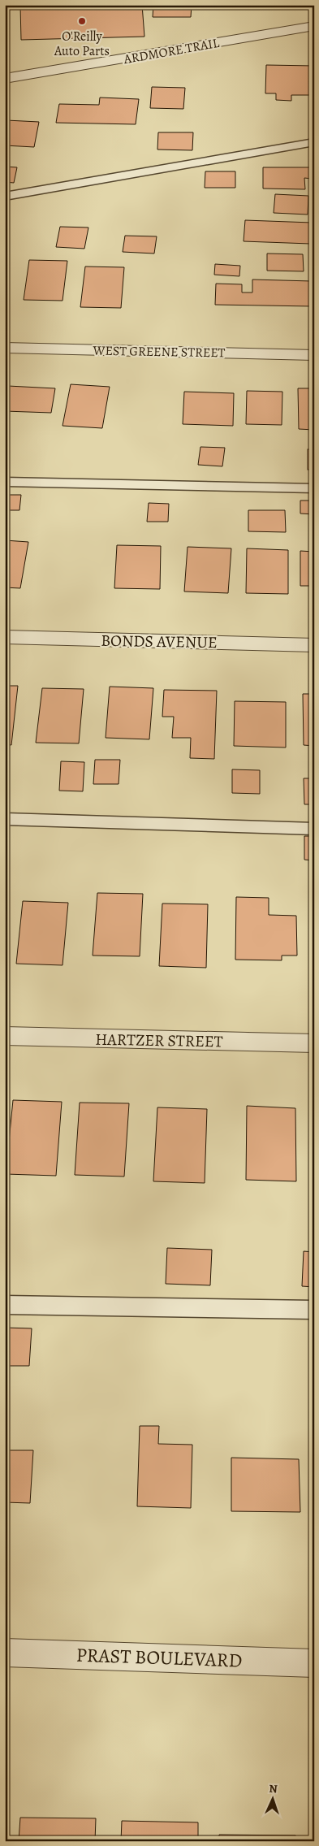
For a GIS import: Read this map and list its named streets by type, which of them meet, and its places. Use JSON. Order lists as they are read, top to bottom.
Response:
{
  "streets": {
    "street": [
      "ARDMORE TRAIL",
      "WEST GREENE STREET",
      "BONDS AVENUE",
      "HARTZER STREET",
      "PRAST BOULEVARD"
    ]
  },
  "places": ["O'Reilly Auto Parts"],
  "north": "top"
}
